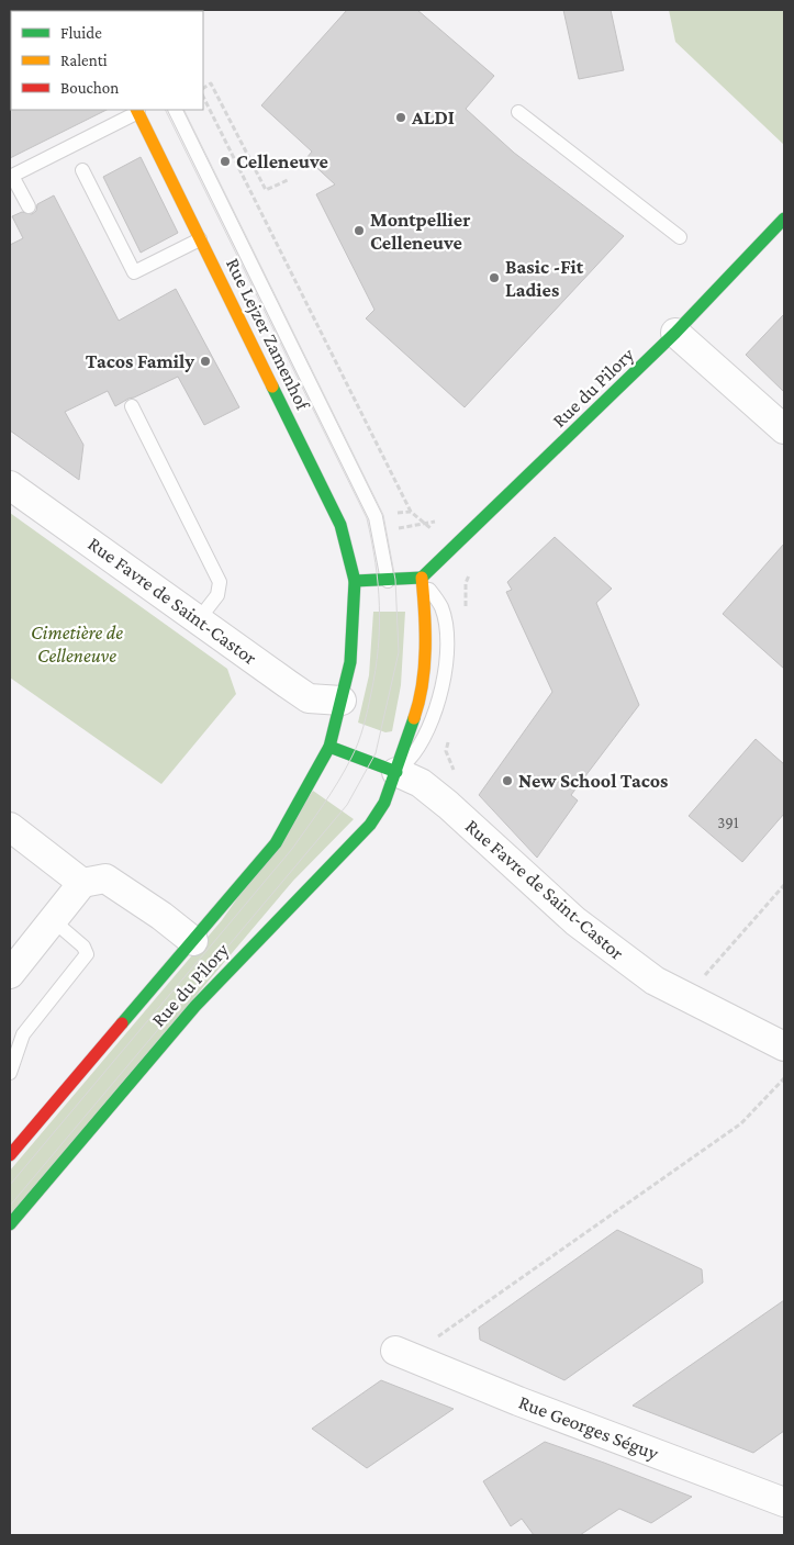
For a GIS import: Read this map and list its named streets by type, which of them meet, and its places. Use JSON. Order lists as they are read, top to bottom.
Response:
{
  "streets": {
    "main road": ["Rue Lejzer Zamenhof", "Rue du Pilory"],
    "street": ["Rue Favre de Saint-Castor", "Rue Georges Séguy"]
  },
  "crossings": [
    ["Rue Lejzer Zamenhof", "Rue du Pilory"],
    ["Rue Lejzer Zamenhof", "Rue Favre de Saint-Castor"],
    ["Rue du Pilory", "Rue Favre de Saint-Castor"]
  ],
  "parks": ["Cimetière de Celleneuve"],
  "places": [
    "ALDI",
    "Celleneuve",
    "Montpellier Celleneuve",
    "Basic -Fit Ladies",
    "Tacos Family",
    "New School Tacos"
  ],
  "house_numbers": ["391"],
  "legend": ["Fluide", "Ralenti", "Bouchon"]
}
